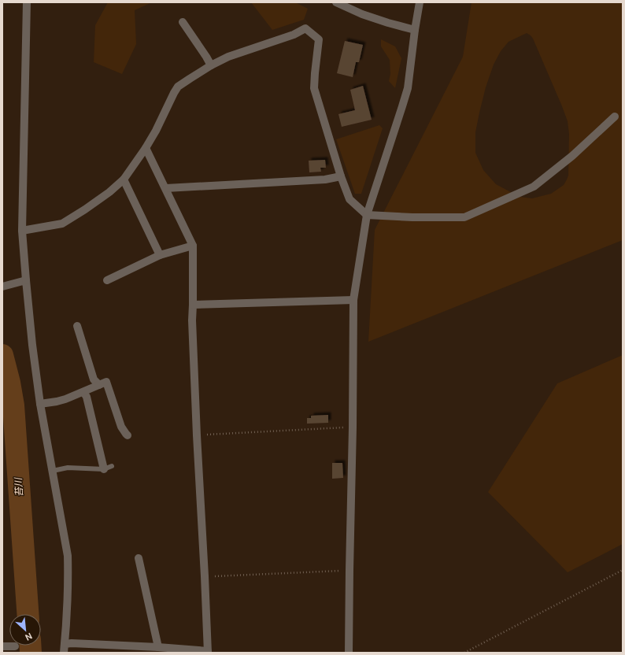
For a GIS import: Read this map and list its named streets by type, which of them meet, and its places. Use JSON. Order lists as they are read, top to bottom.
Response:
{
  "water": ["苔川"],
  "north": "bottom right"
}
